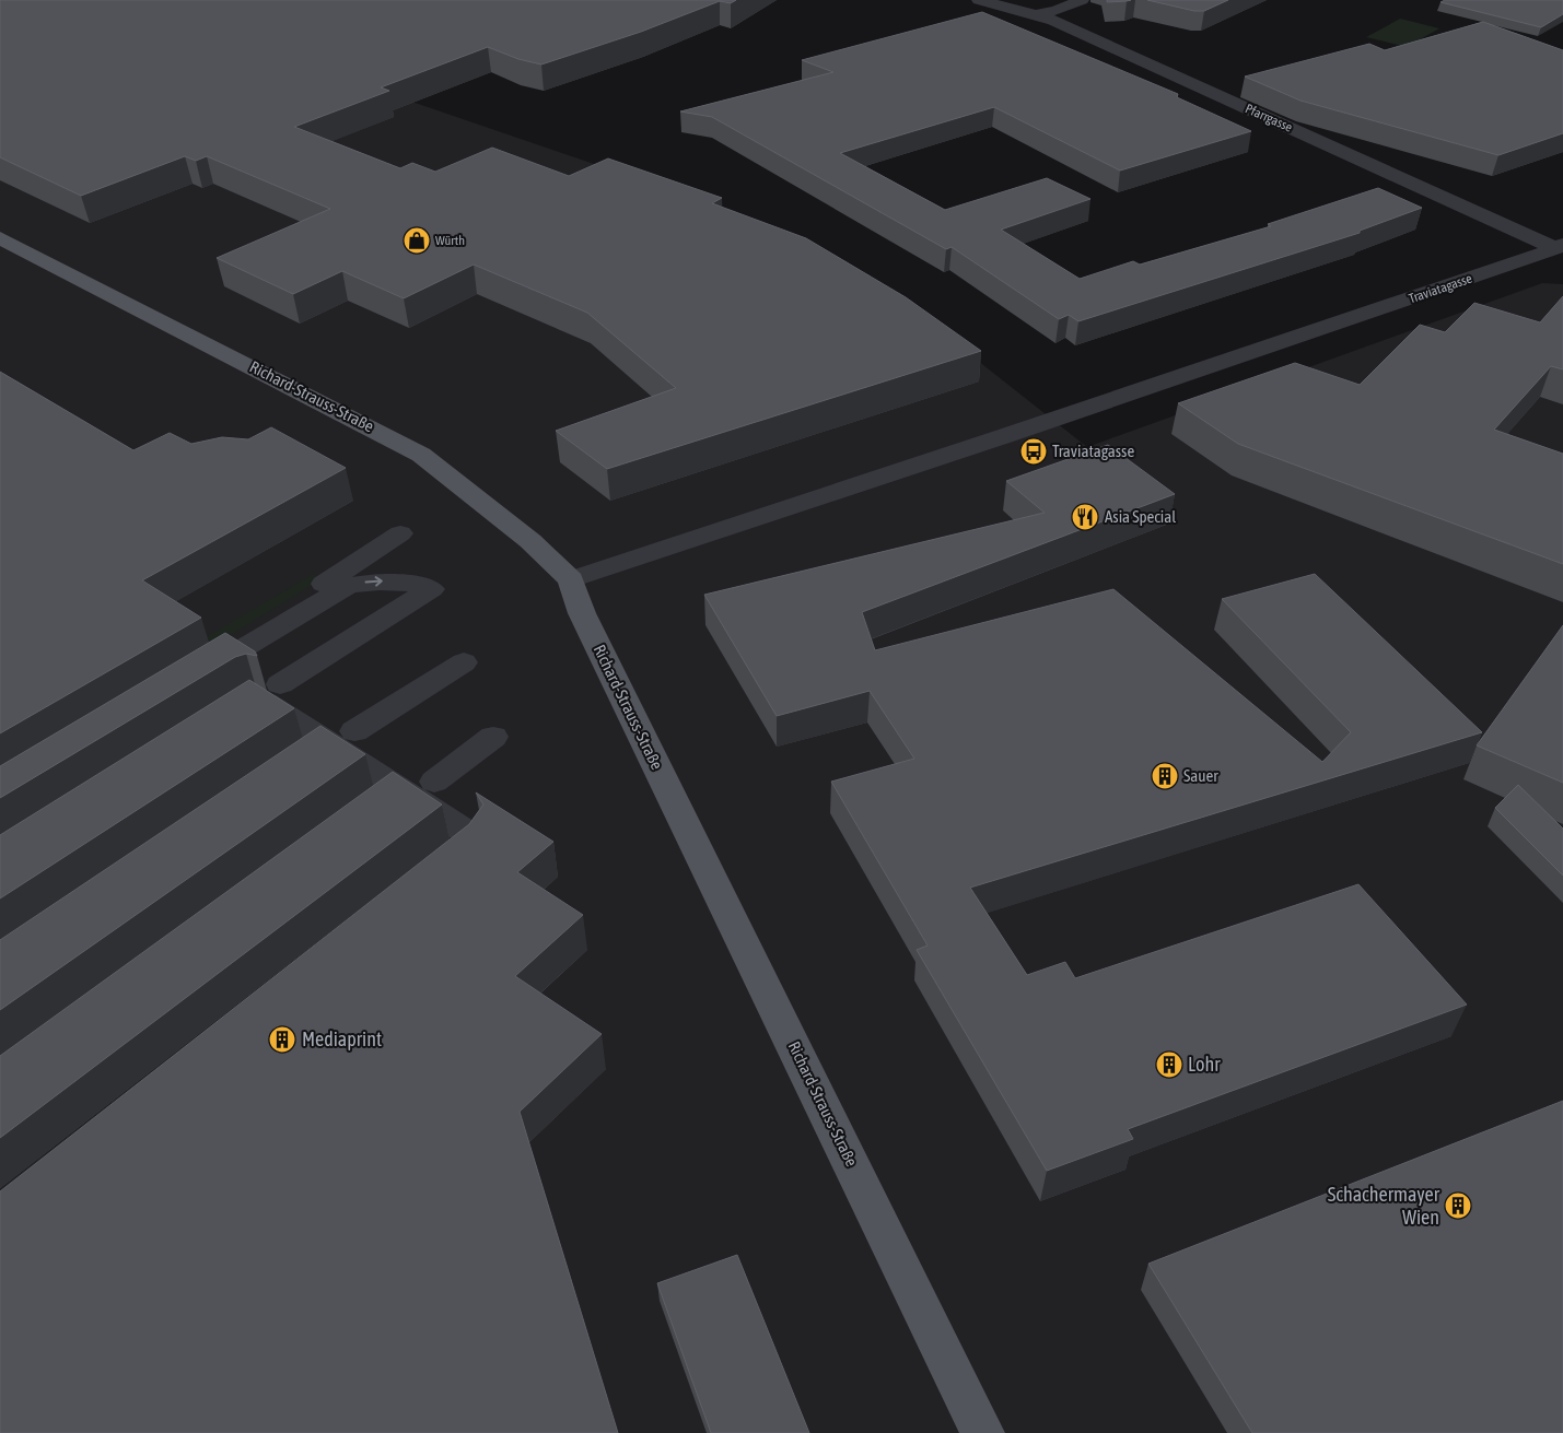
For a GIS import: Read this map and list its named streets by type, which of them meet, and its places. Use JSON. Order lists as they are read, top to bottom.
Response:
{
  "streets": {
    "main road": ["Richard-Strauss-Straße"],
    "street": ["Pfarrgasse", "Traviatagasse"]
  },
  "crossings": [
    ["Pfarrgasse", "Traviatagasse"],
    ["Traviatagasse", "Richard-Strauss-Straße"]
  ],
  "places": {
    "shop": ["Würth"],
    "bus stop": ["Traviatagasse"],
    "restaurant": ["Asia Special"],
    "building": [
      "Sauer",
      "Mediaprint",
      "Lohr",
      "Schachermayer Wien"
    ]
  }
}
